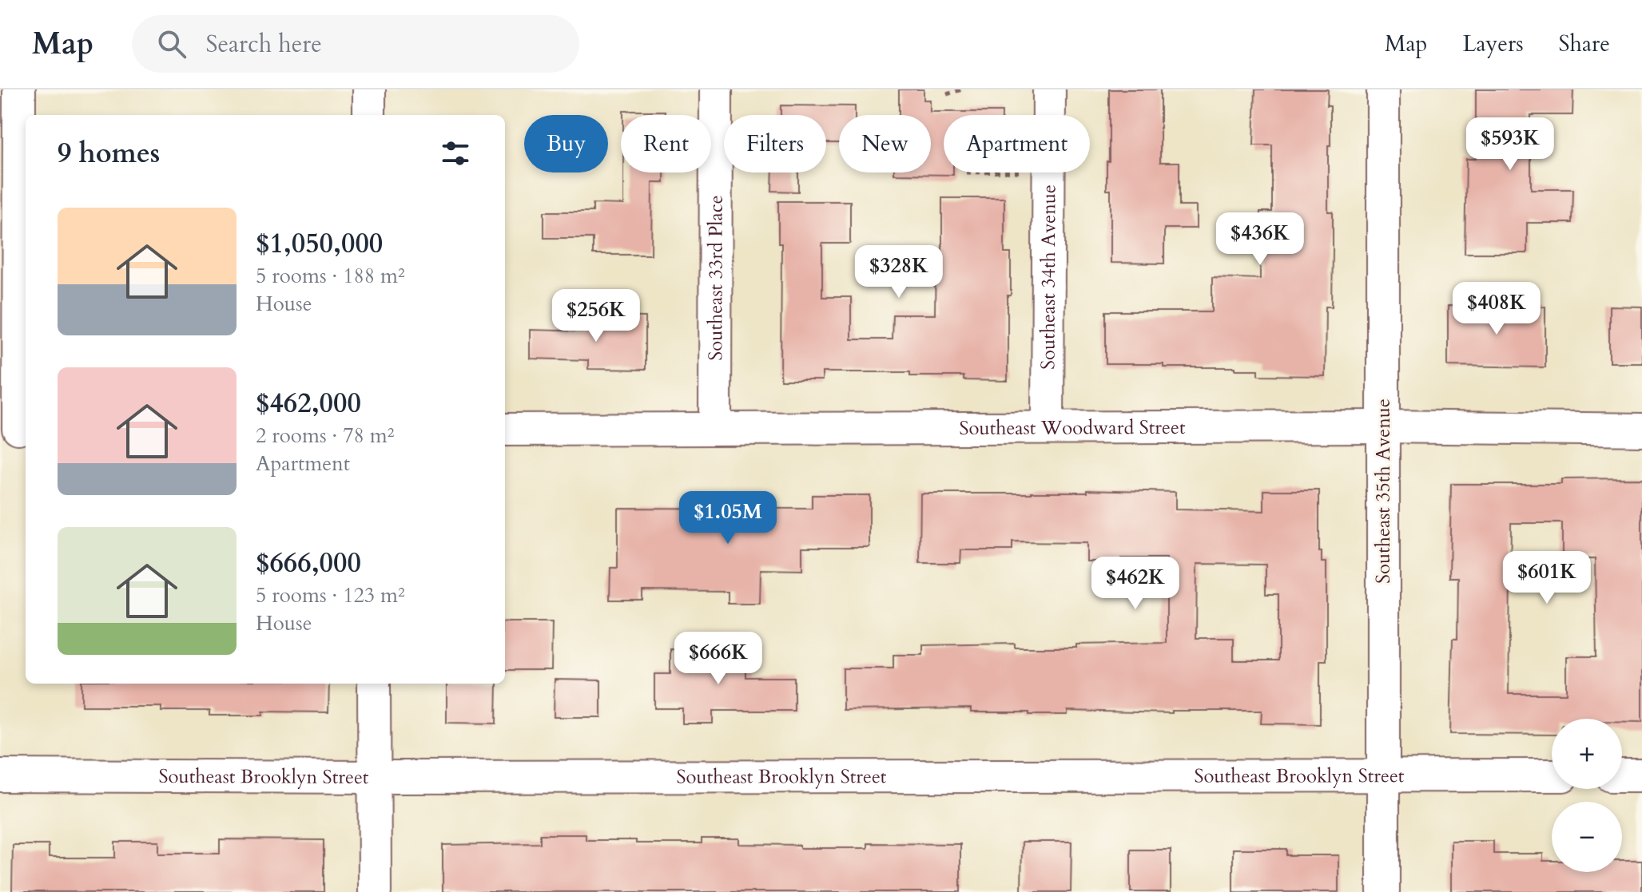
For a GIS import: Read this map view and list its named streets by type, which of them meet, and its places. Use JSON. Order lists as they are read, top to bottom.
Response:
{
  "streets": {
    "street": [
      "Southeast 34th Avenue",
      "Southeast 33rd Place",
      "Southeast Woodward Street",
      "Southeast 35th Avenue",
      "Southeast Brooklyn Street"
    ]
  },
  "crossings": [
    ["Southeast 34th Avenue", "Southeast Woodward Street"],
    ["Southeast 33rd Place", "Southeast Woodward Street"],
    ["Southeast Woodward Street", "Southeast 35th Avenue"],
    ["Southeast 35th Avenue", "Southeast Brooklyn Street"]
  ],
  "page": {
    "header": "Map",
    "search": "Search here",
    "nav": ["Map", "Layers", "Share"],
    "chip": [
      "Buy",
      "Rent",
      "Filters",
      "New",
      "Apartment"
    ],
    "heading": "9 homes",
    "price": [
      "$593K",
      "$436K",
      "$328K",
      "$408K",
      "$256K",
      "$1.05M",
      "$601K",
      "$462K",
      "$666K"
    ],
    "list": [
      {
        "name": "$1,050,000",
        "note": "5 rooms · 188 m² · House"
      },
      {
        "name": "$462,000",
        "note": "2 rooms · 78 m² · Apartment"
      },
      {
        "name": "$666,000",
        "note": "5 rooms · 123 m² · House"
      }
    ],
    "map_buttons": ["+", "−"]
  }
}
